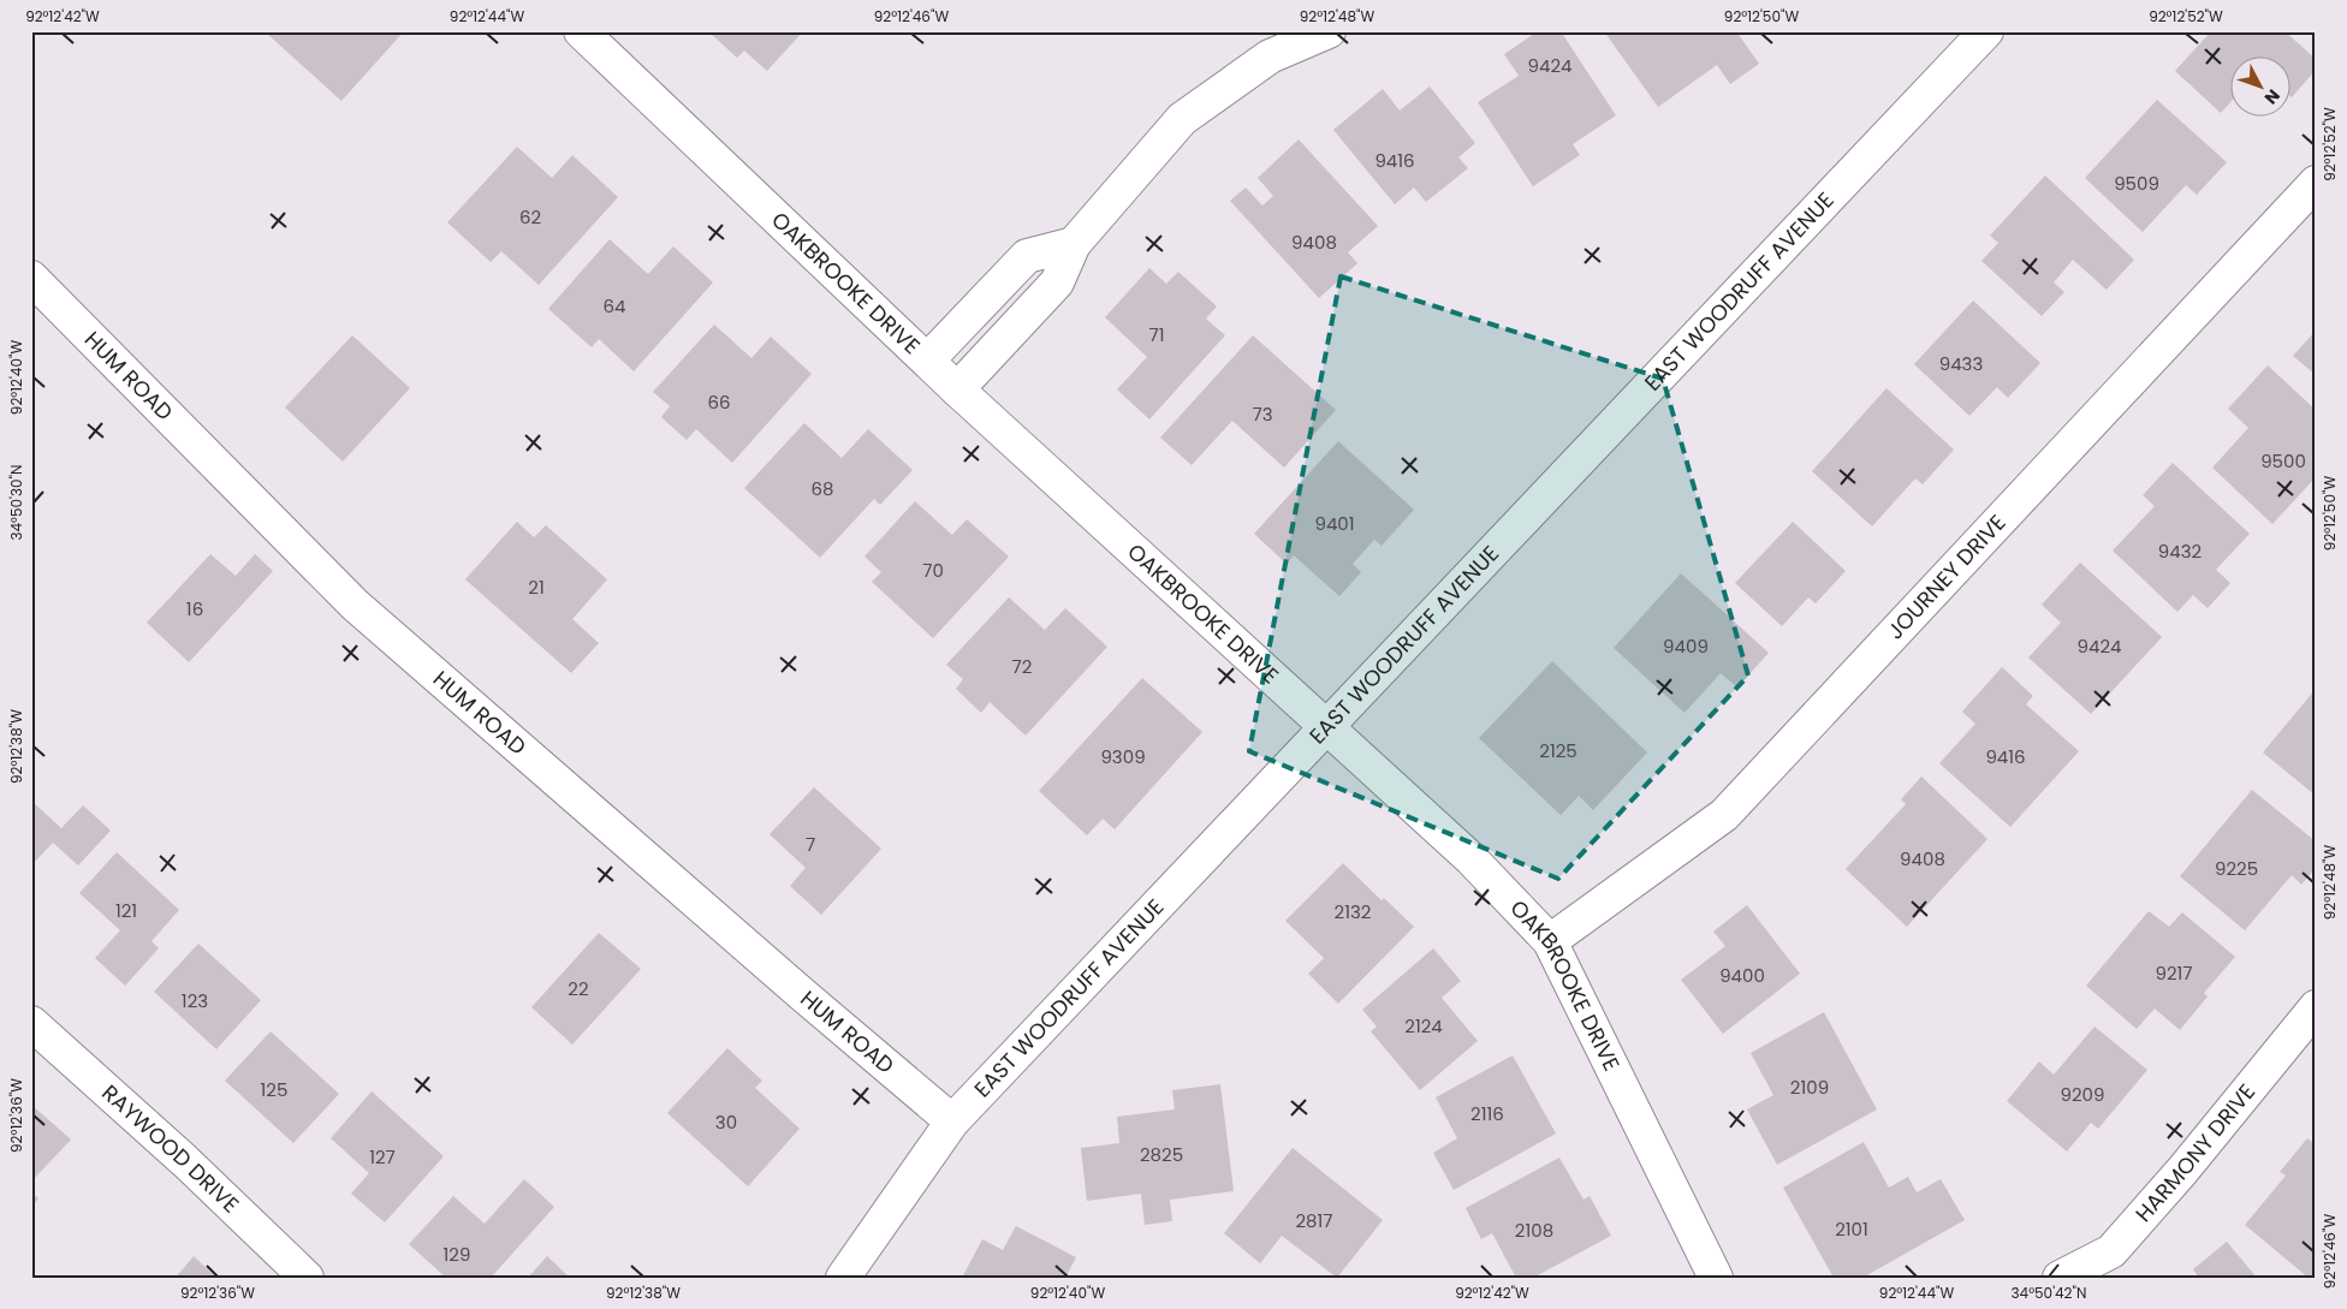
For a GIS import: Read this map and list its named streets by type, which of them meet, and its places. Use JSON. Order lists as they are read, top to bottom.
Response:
{
  "streets": {
    "street": [
      "OAKBROOKE DRIVE",
      "EAST WOODRUFF AVENUE",
      "HUM ROAD",
      "JOURNEY DRIVE",
      "RAYWOOD DRIVE",
      "HARMONY DRIVE"
    ]
  },
  "crossings": [
    ["OAKBROOKE DRIVE", "EAST WOODRUFF AVENUE"],
    ["OAKBROOKE DRIVE", "JOURNEY DRIVE"],
    ["EAST WOODRUFF AVENUE", "HUM ROAD"]
  ],
  "house_numbers": [
    "9424",
    "9416",
    "9509",
    "62",
    "9408",
    "64",
    "71",
    "9433",
    "66",
    "73",
    "9500",
    "68",
    "9401",
    "9432",
    "70",
    "21",
    "16",
    "9409",
    "9424",
    "72",
    "2125",
    "9309",
    "9416",
    "7",
    "9408",
    "9225",
    "121",
    "2132",
    "9217",
    "9400",
    "22",
    "123",
    "2124",
    "2109",
    "125",
    "9209",
    "2116",
    "30",
    "2825",
    "127",
    "2817",
    "2101",
    "2108",
    "129"
  ],
  "north": "bottom right",
  "coordinates": [
    "92°12'42\"W",
    "92°12'44\"W",
    "92°12'46\"W",
    "92°12'48\"W",
    "92°12'50\"W",
    "92°12'52\"W",
    "92°12'40\"W",
    "34°50'30\"N",
    "92°12'38\"W",
    "92°12'36\"W",
    "34°50'42\"N"
  ]
}
